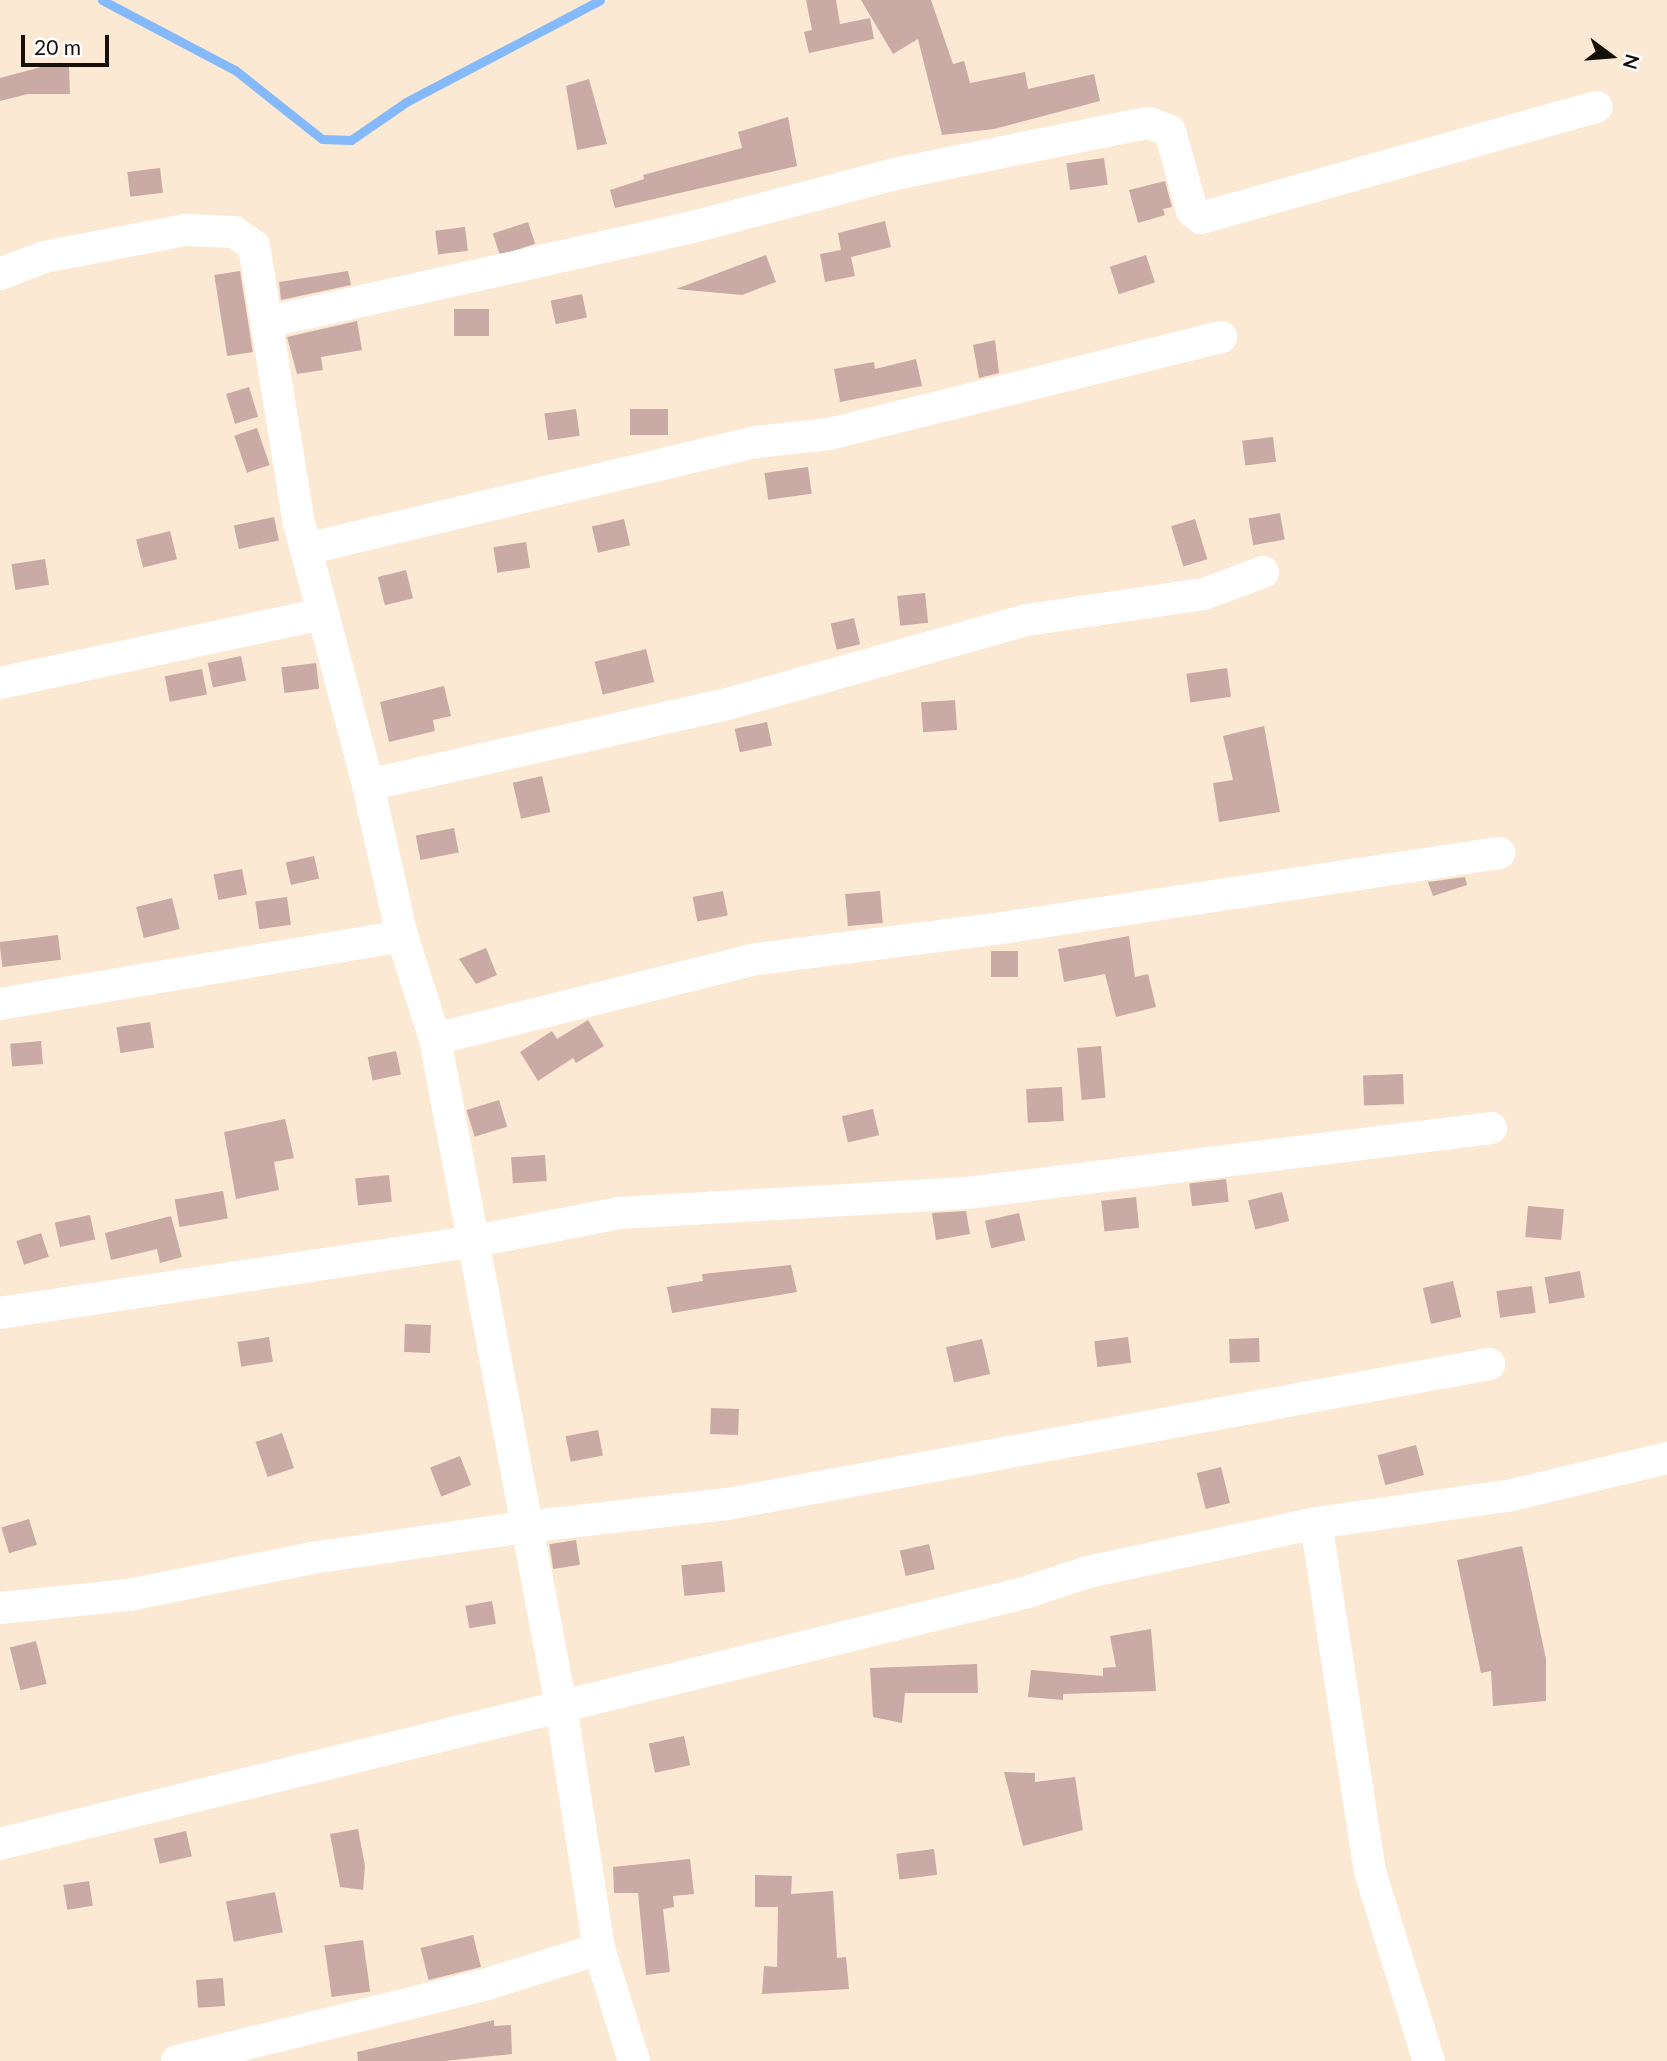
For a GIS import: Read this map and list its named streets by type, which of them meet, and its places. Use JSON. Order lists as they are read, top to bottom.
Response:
{
  "scale_bar": "20 m",
  "north": "right"
}
